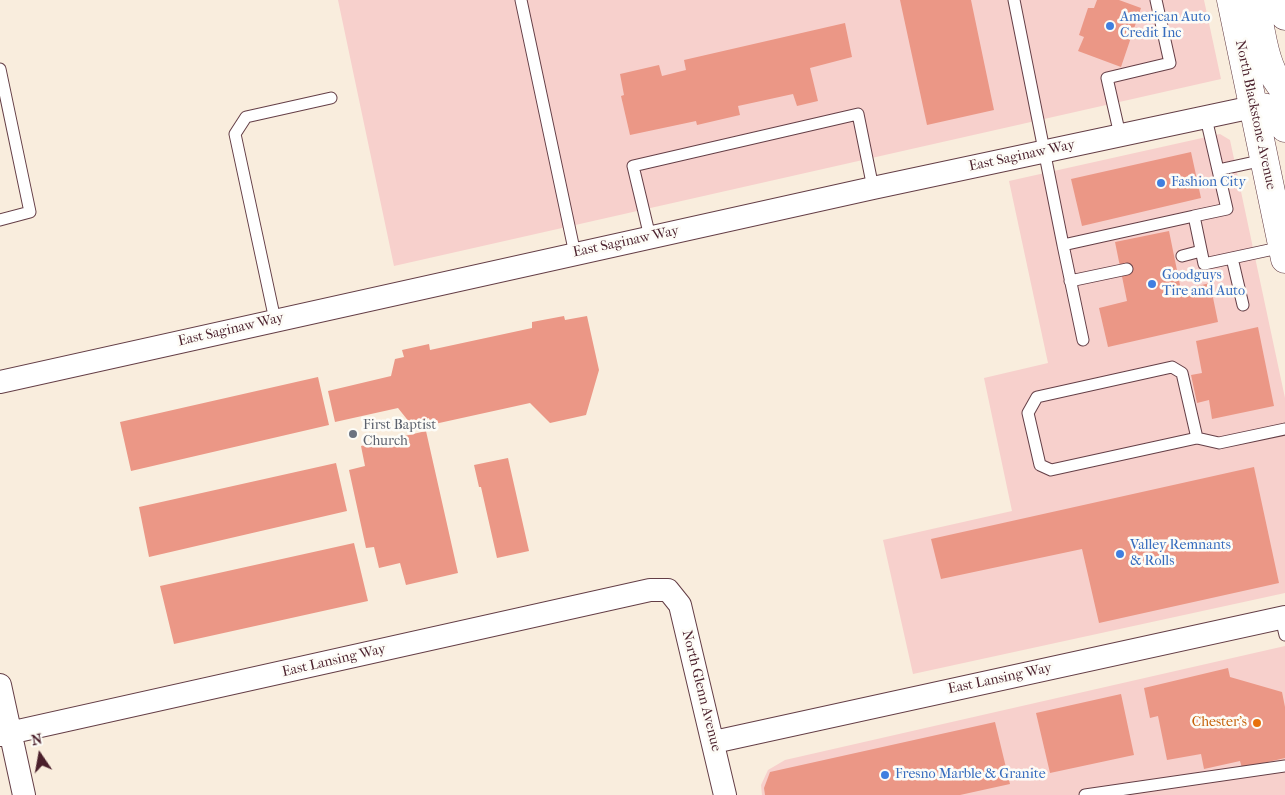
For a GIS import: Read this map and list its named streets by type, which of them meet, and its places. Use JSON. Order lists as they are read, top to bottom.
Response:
{
  "streets": {
    "main road": ["North Blackstone Avenue"],
    "street": ["East Saginaw Way", "East Lansing Way", "North Glenn Avenue"]
  },
  "crossings": [
    ["North Blackstone Avenue", "East Saginaw Way"],
    ["East Lansing Way", "North Glenn Avenue"]
  ],
  "places": [
    "American Auto Credit Inc",
    "Fashion City",
    "Goodguys Tire and Auto",
    "First Baptist Church",
    "Valley Remnants & Rolls",
    "Chester's",
    "Fresno Marble & Granite"
  ],
  "north": "top"
}
